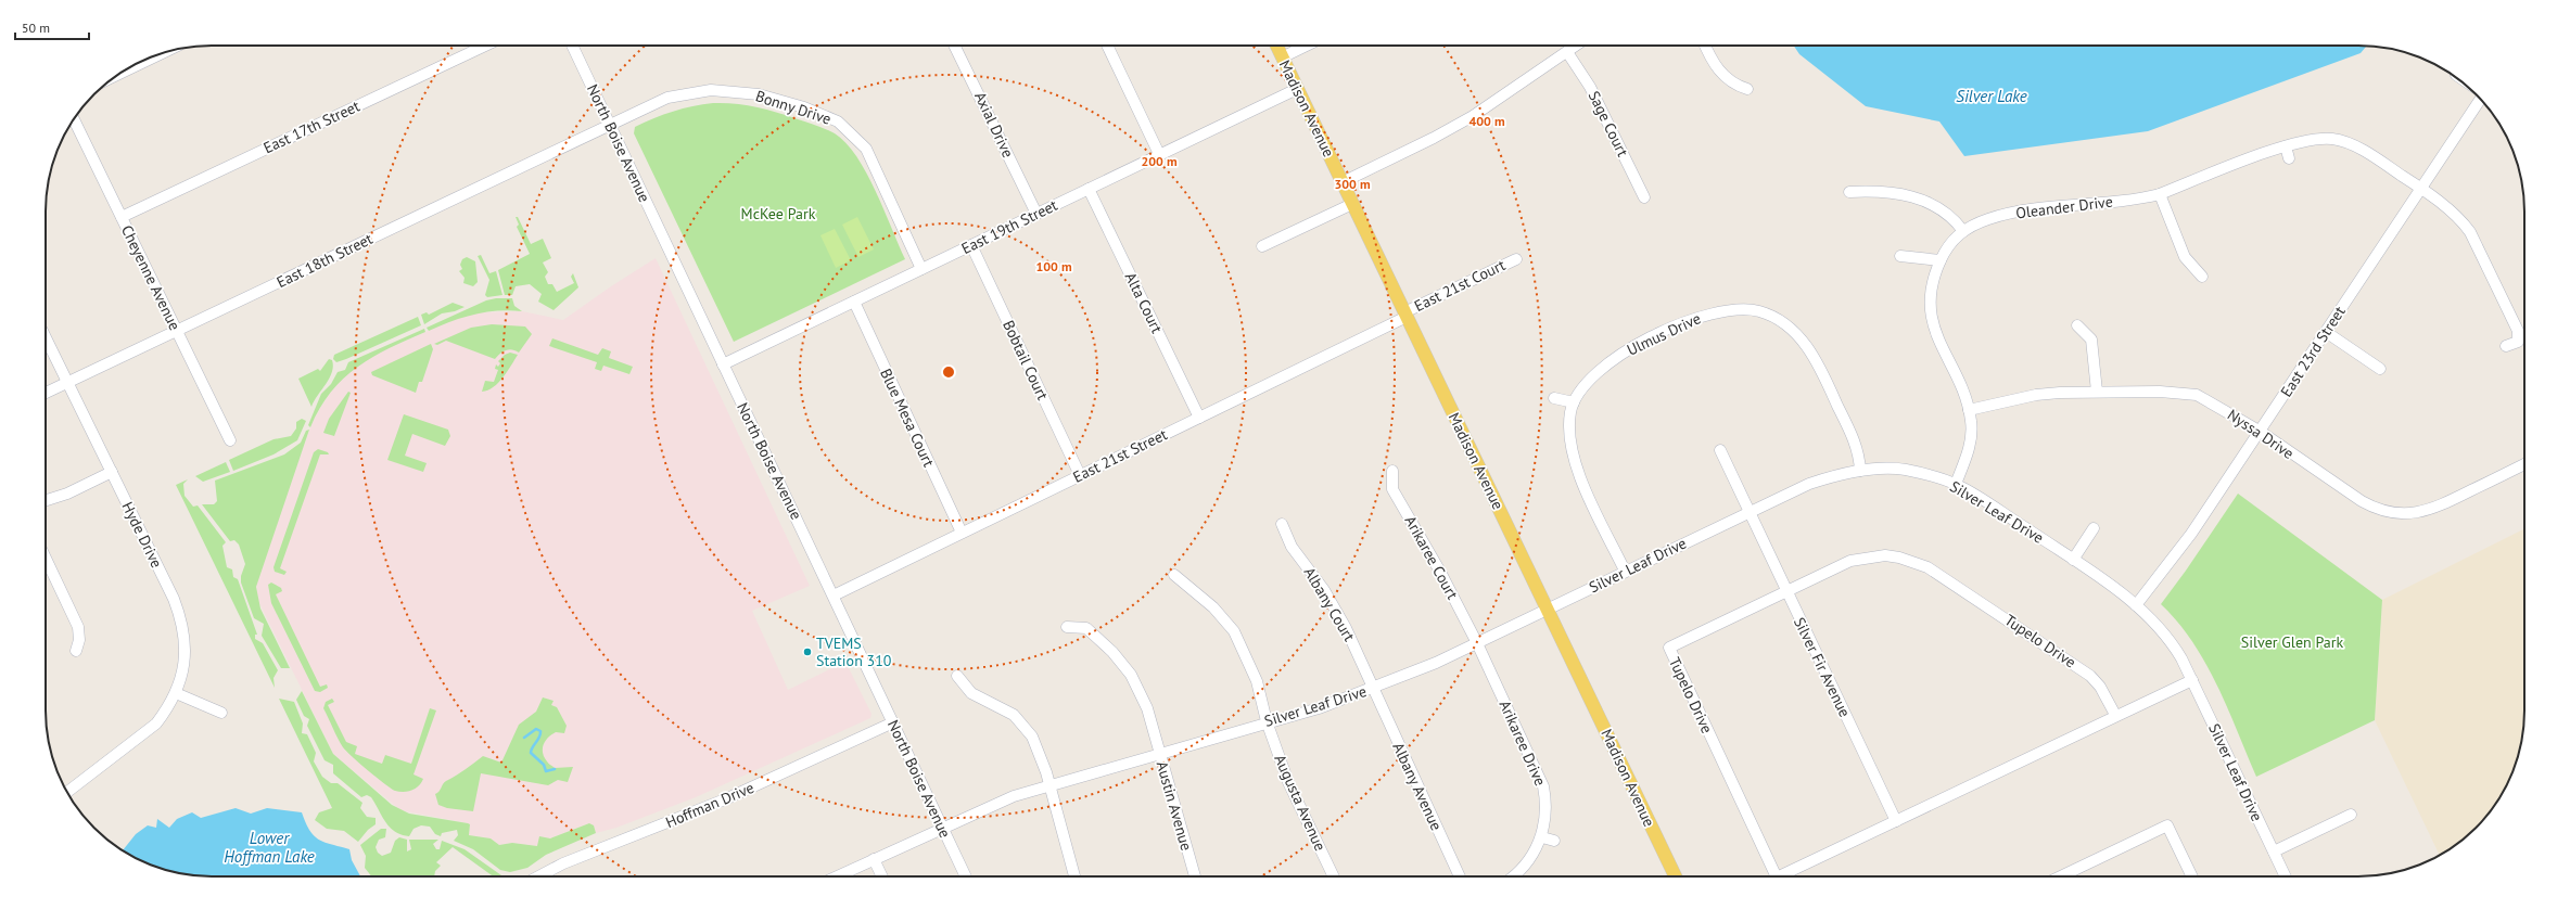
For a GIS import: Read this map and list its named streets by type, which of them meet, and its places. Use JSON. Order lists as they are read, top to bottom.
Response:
{
  "streets": {
    "main road": ["Madison Avenue"],
    "street": [
      "Bonny Drive",
      "Sage Court",
      "Axial Drive",
      "East 17th Street",
      "North Boise Avenue",
      "Oleander Drive",
      "East 19th Street",
      "East 18th Street",
      "Cheyenne Avenue",
      "East 21st Court",
      "Alta Court",
      "Ulmus Drive",
      "East 23rd Street",
      "Bobtail Court",
      "Blue Mesa Court",
      "Nyssa Drive",
      "East 21st Street",
      "Silver Leaf Drive",
      "Hyde Drive",
      "Arikaree Court",
      "Albany Court",
      "Tupelo Drive",
      "Silver Fir Avenue",
      "Arikaree Drive",
      "Albany Avenue",
      "Augusta Avenue",
      "Hoffman Drive",
      "Austin Avenue"
    ]
  },
  "crossings": [
    ["Bonny Drive", "North Boise Avenue"],
    ["Bonny Drive", "East 19th Street"],
    ["Bonny Drive", "East 18th Street"],
    ["Madison Avenue", "East 19th Street"],
    ["Madison Avenue", "East 21st Court"],
    ["Madison Avenue", "East 21st Street"],
    ["Madison Avenue", "Silver Leaf Drive"],
    ["Axial Drive", "East 19th Street"],
    ["East 17th Street", "Cheyenne Avenue"],
    ["North Boise Avenue", "East 19th Street"],
    ["North Boise Avenue", "East 18th Street"],
    ["North Boise Avenue", "East 21st Street"],
    ["North Boise Avenue", "Silver Leaf Drive"],
    ["North Boise Avenue", "Hoffman Drive"],
    ["Oleander Drive", "East 23rd Street"],
    ["Oleander Drive", "Nyssa Drive"],
    ["Oleander Drive", "Silver Leaf Drive"],
    ["East 19th Street", "Alta Court"],
    ["East 19th Street", "Bobtail Court"],
    ["East 19th Street", "Blue Mesa Court"],
    ["East 18th Street", "Cheyenne Avenue"],
    ["East 18th Street", "Hyde Drive"],
    ["East 21st Court", "East 21st Street"],
    ["Alta Court", "East 21st Street"],
    ["Ulmus Drive", "Silver Leaf Drive"],
    ["East 23rd Street", "Nyssa Drive"],
    ["East 23rd Street", "Silver Leaf Drive"],
    ["Bobtail Court", "East 21st Street"],
    ["Blue Mesa Court", "East 21st Street"],
    ["Silver Leaf Drive", "Arikaree Court"],
    ["Silver Leaf Drive", "Albany Court"],
    ["Silver Leaf Drive", "Tupelo Drive"],
    ["Silver Leaf Drive", "Silver Fir Avenue"],
    ["Silver Leaf Drive", "Arikaree Drive"],
    ["Silver Leaf Drive", "Albany Avenue"],
    ["Silver Leaf Drive", "Augusta Avenue"],
    ["Silver Leaf Drive", "Austin Avenue"],
    ["Arikaree Court", "Arikaree Drive"],
    ["Albany Court", "Albany Avenue"],
    ["Tupelo Drive", "Silver Fir Avenue"]
  ],
  "water": ["Silver Lake", "Lower Hoffman Lake"],
  "parks": ["McKee Park", "Silver Glen Park"],
  "places": ["TVEMS Station 310"],
  "scale_bar": "50 m",
  "rings": [
    "400 m",
    "200 m",
    "300 m",
    "100 m"
  ]
}
